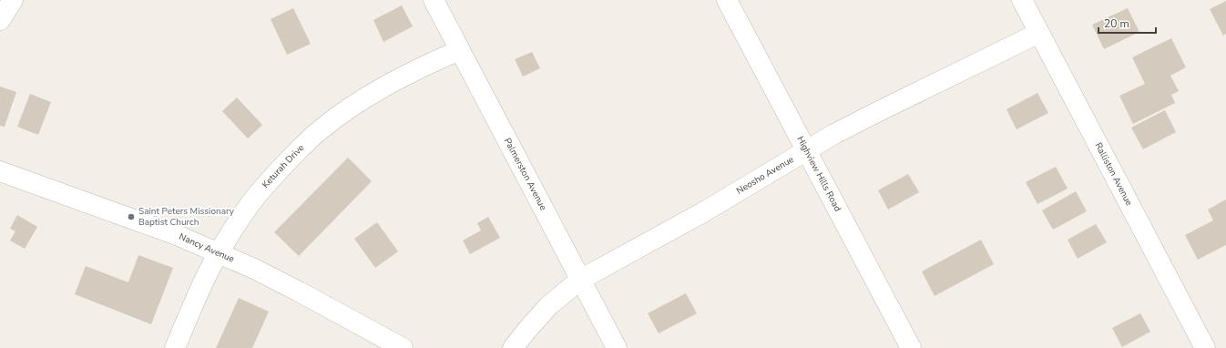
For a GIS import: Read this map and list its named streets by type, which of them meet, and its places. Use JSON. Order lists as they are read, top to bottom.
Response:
{
  "streets": {
    "street": [
      "Keturah Drive",
      "Palmerston Avenue",
      "Highview Hills Road",
      "Ralliston Avenue",
      "Neosho Avenue",
      "Nancy Avenue"
    ]
  },
  "crossings": [
    ["Keturah Drive", "Palmerston Avenue"],
    ["Keturah Drive", "Nancy Avenue"],
    ["Palmerston Avenue", "Neosho Avenue"],
    ["Highview Hills Road", "Neosho Avenue"],
    ["Ralliston Avenue", "Neosho Avenue"]
  ],
  "places": ["Saint Peters Missionary Baptist Church"],
  "scale_bar": "20 m"
}
